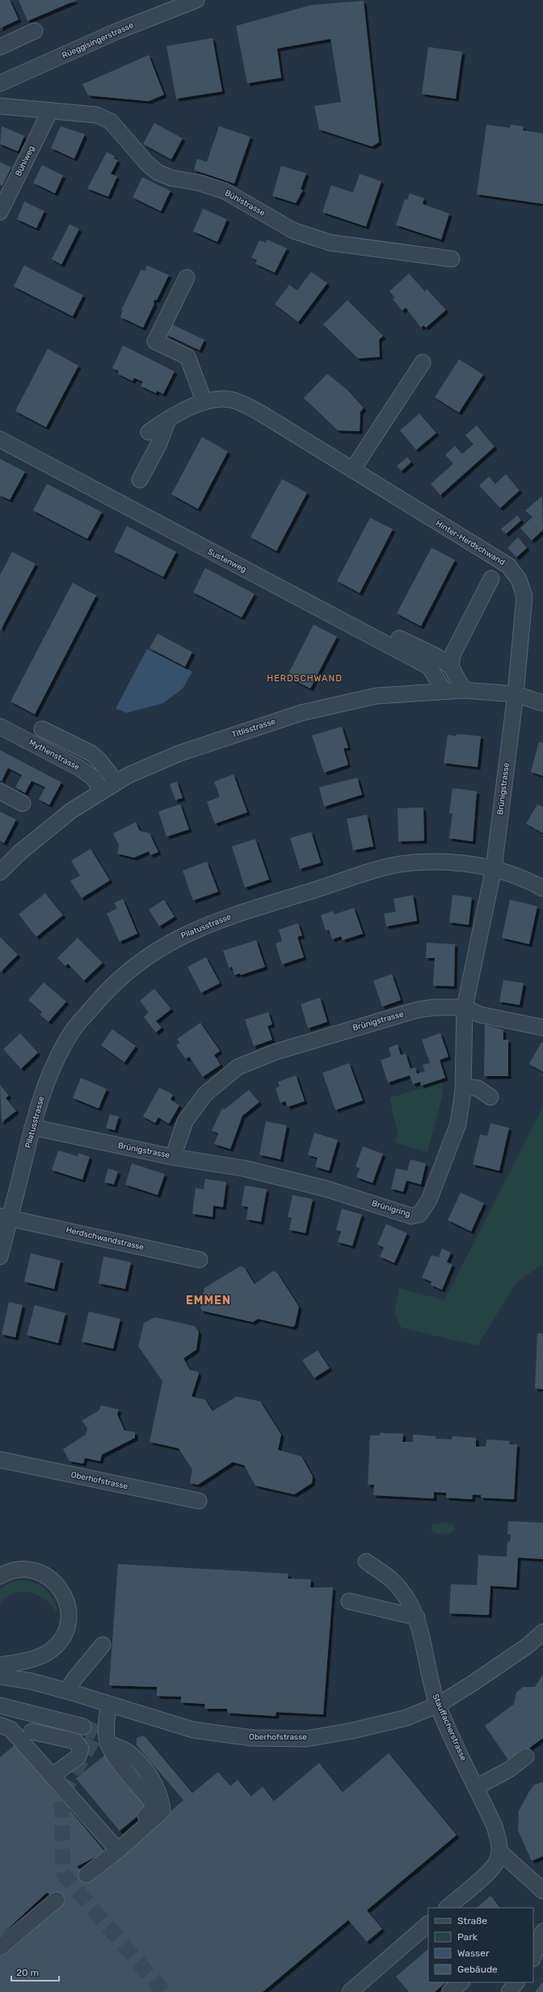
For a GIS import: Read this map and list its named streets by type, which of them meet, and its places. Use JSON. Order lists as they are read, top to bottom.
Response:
{
  "streets": {
    "street": [
      "Rüeggisingerstrasse",
      "Bühlweg",
      "Bühlstrasse",
      "Hinter-Herdschwand",
      "Sustenweg",
      "Titlisstrasse",
      "Mythenstrasse",
      "Brünigstrasse",
      "Pilatusstrasse",
      "Brünigring",
      "Herdschwandstrasse",
      "Oberhofstrasse",
      "Stauffacherstrasse"
    ]
  },
  "crossings": [
    ["Bühlweg", "Bühlstrasse"],
    ["Hinter-Herdschwand", "Titlisstrasse"],
    ["Hinter-Herdschwand", "Brünigstrasse"],
    ["Sustenweg", "Titlisstrasse"],
    ["Titlisstrasse", "Mythenstrasse"],
    ["Titlisstrasse", "Brünigstrasse"],
    ["Brünigstrasse", "Pilatusstrasse"],
    ["Brünigstrasse", "Brünigring"],
    ["Pilatusstrasse", "Herdschwandstrasse"],
    ["Oberhofstrasse", "Stauffacherstrasse"]
  ],
  "districts": ["HERDSCHWAND", "EMMEN"],
  "legend": [
    "Straße",
    "Park",
    "Wasser",
    "Gebäude"
  ],
  "scale_bar": "20 m"
}
